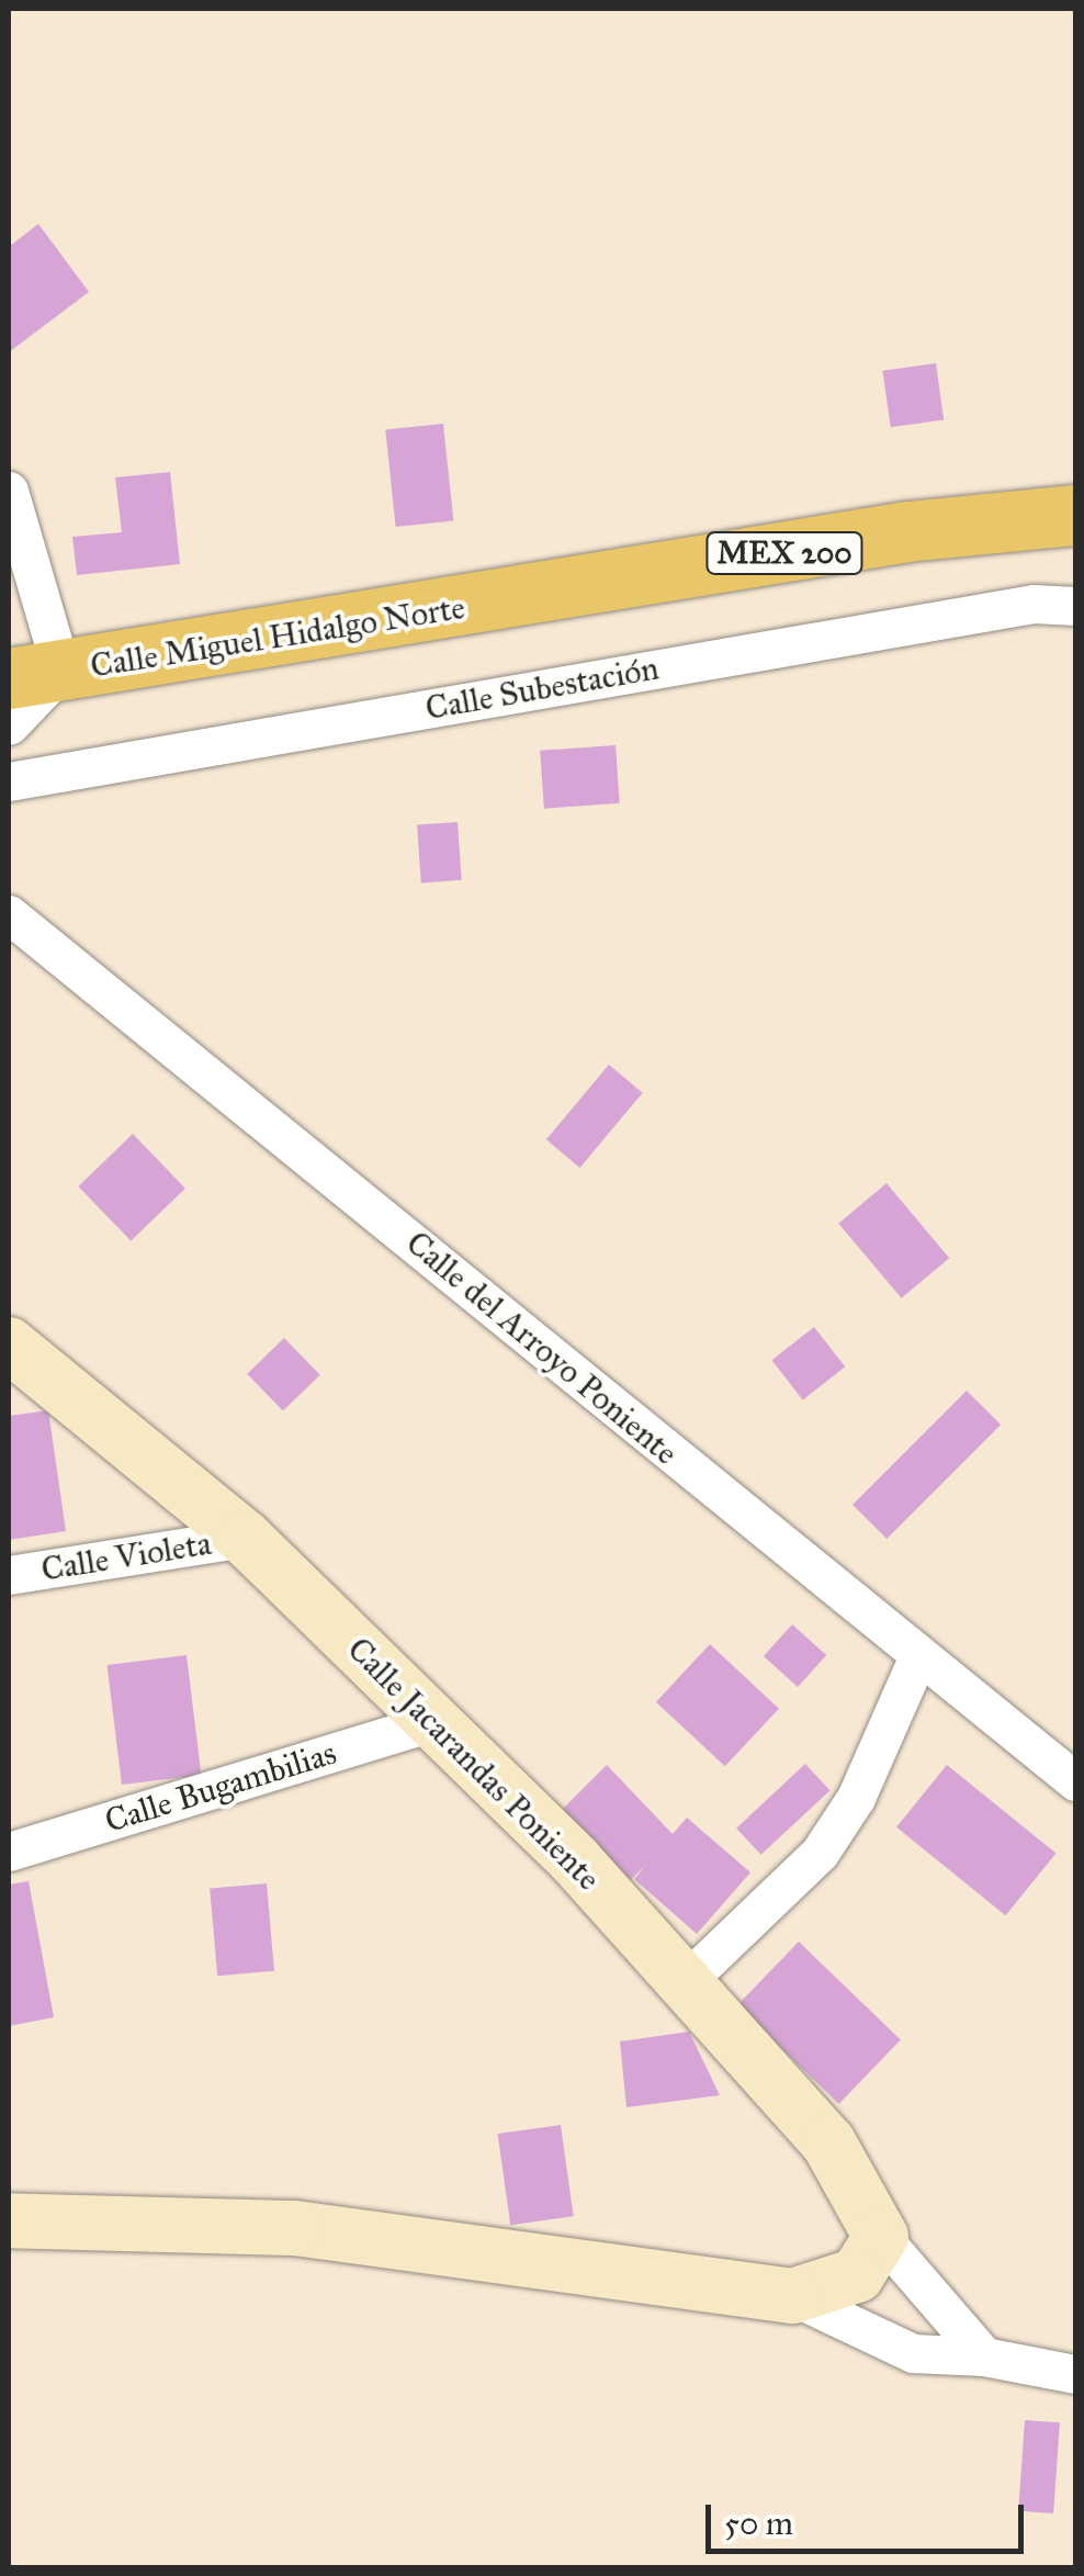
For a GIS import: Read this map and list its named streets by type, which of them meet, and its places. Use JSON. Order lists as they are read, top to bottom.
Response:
{
  "streets": {
    "highway": ["MEX 200", "Calle Miguel Hidalgo Norte"],
    "street": [
      "Calle Subestación",
      "Calle del Arroyo Poniente",
      "Calle Violeta",
      "Calle Jacarandas Poniente",
      "Calle Bugambilias"
    ]
  },
  "crossings": [
    ["MEX 200", "Calle Miguel Hidalgo Norte"],
    ["Calle Violeta", "Calle Jacarandas Poniente"],
    ["Calle Jacarandas Poniente", "Calle Bugambilias"]
  ],
  "scale_bar": "50 m"
}
